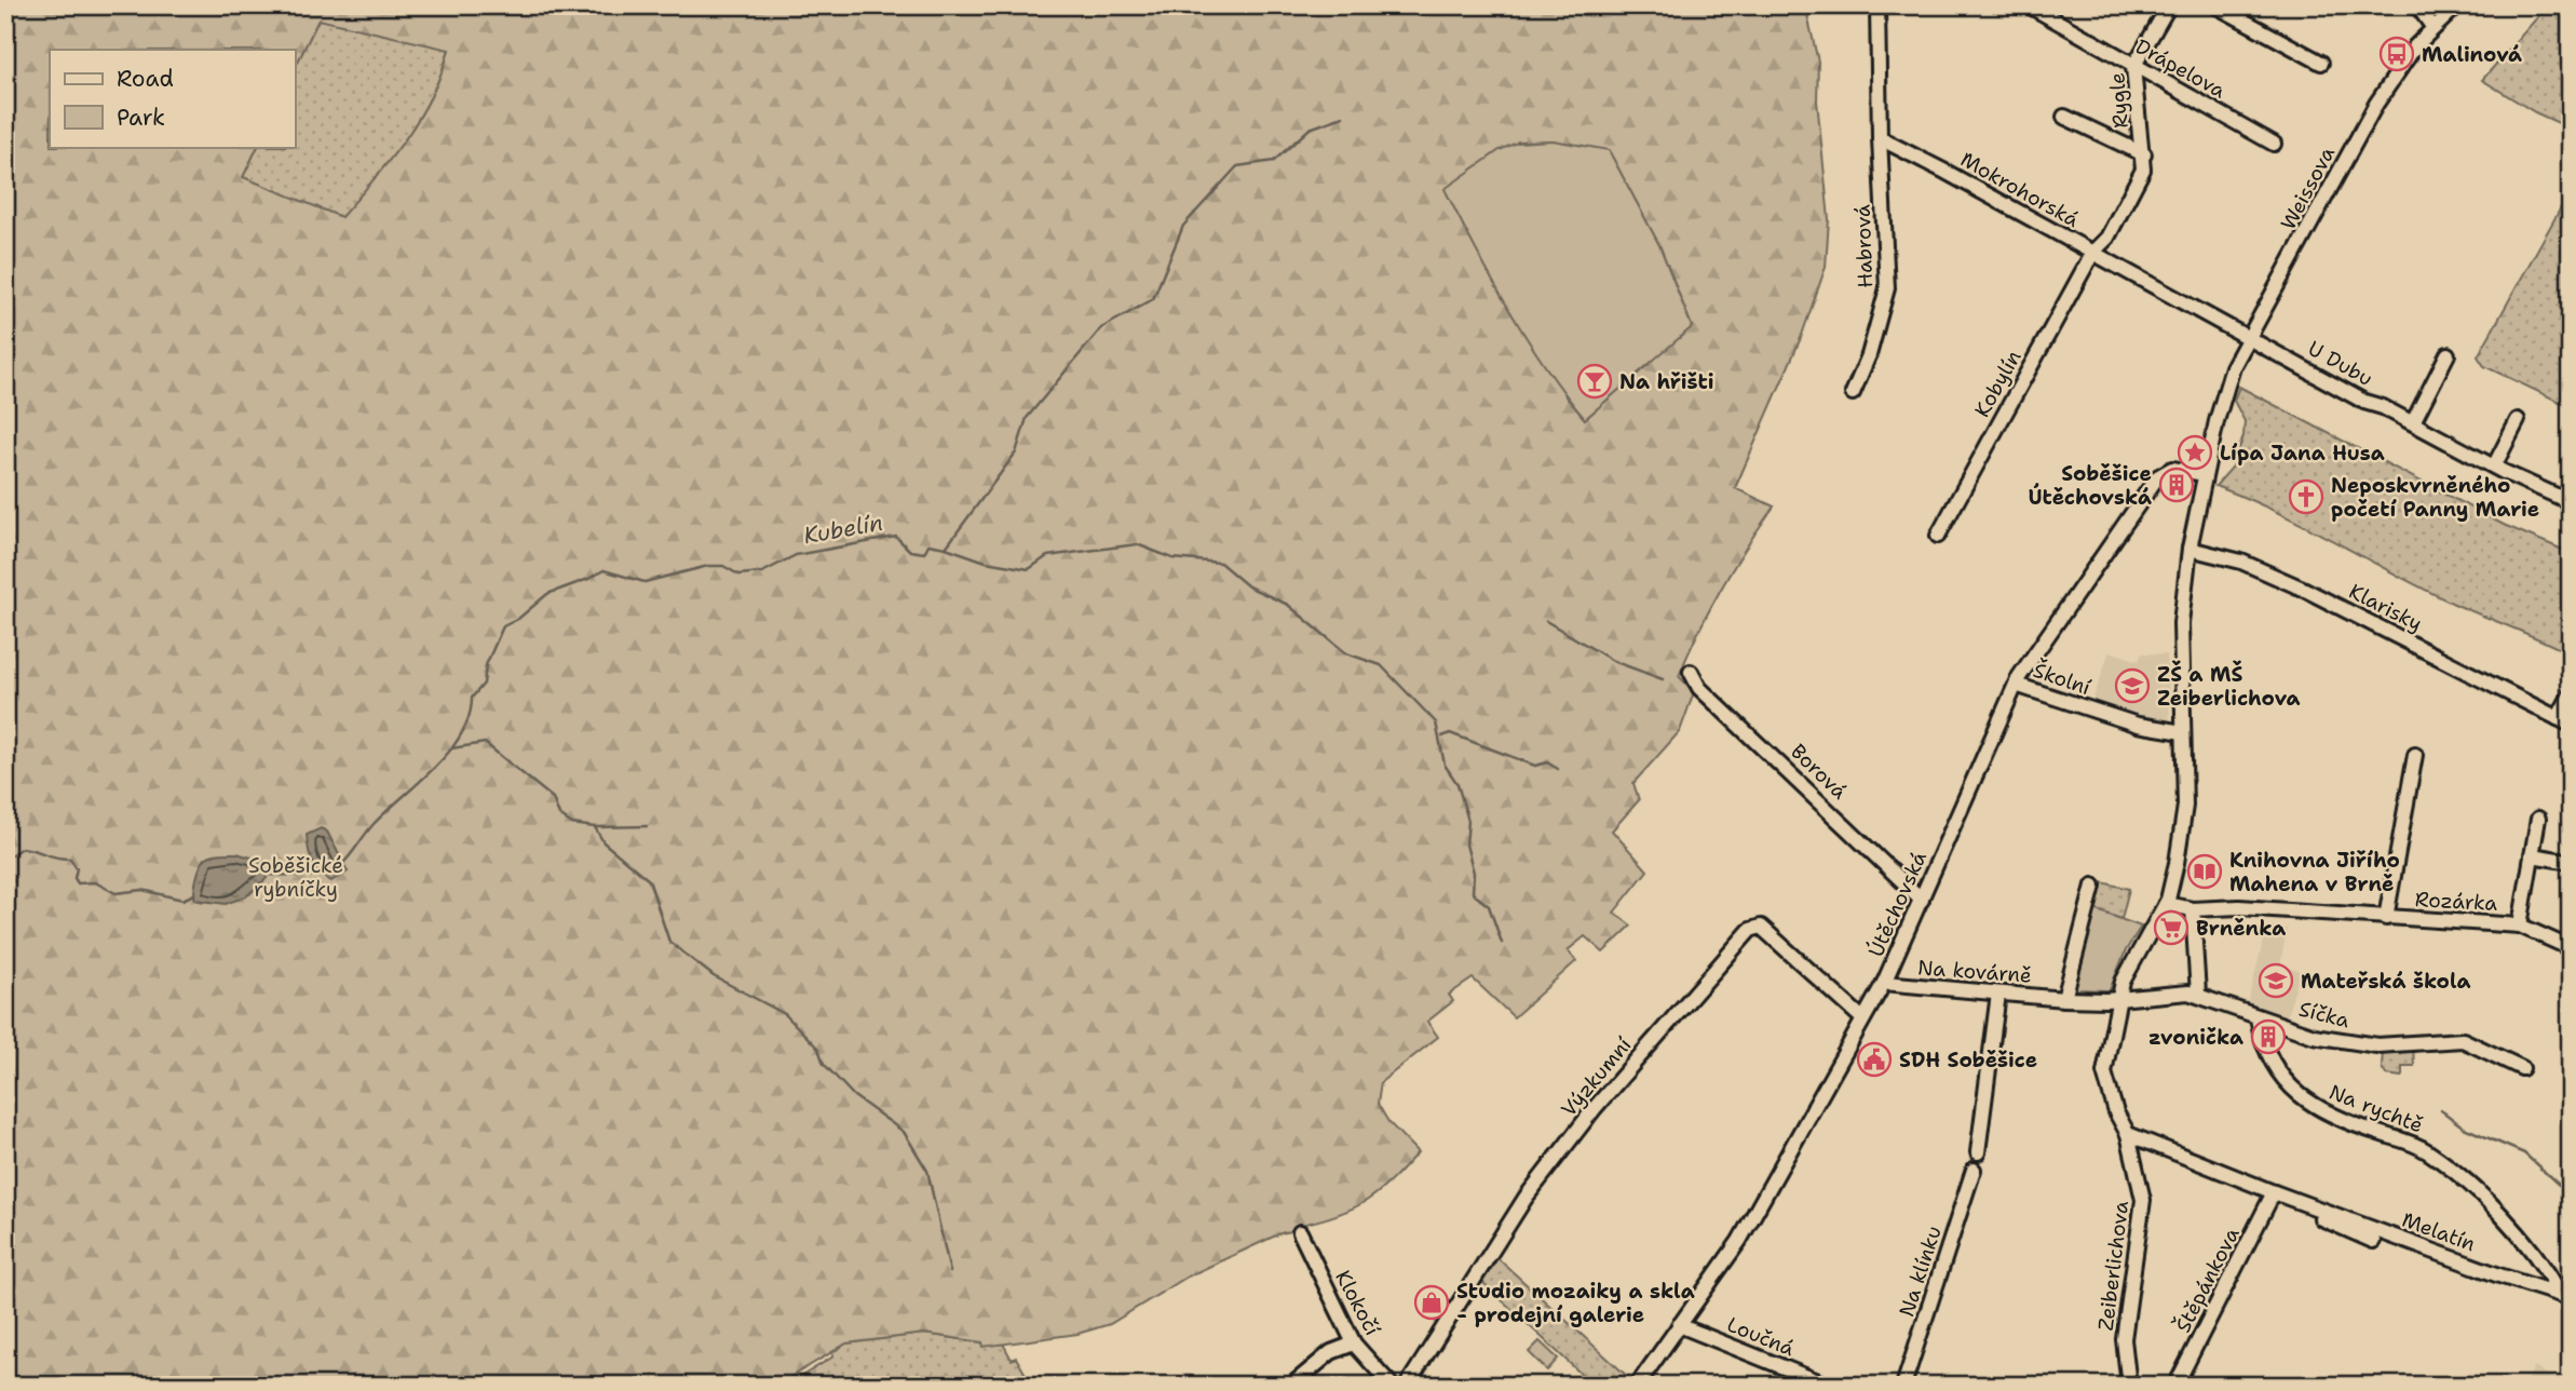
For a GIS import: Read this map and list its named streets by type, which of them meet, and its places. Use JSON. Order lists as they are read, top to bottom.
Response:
{
  "streets": {
    "street": [
      "Drápelova",
      "Rygle",
      "Weissova",
      "Mokrohorská",
      "Habrová",
      "U Dubu",
      "Kobylín",
      "Klarisky",
      "Školní",
      "Borová",
      "Rozárka",
      "Útěchovská",
      "Na kovárně",
      "Síčka",
      "Výzkumní",
      "Na rychtě",
      "Melatín",
      "Zeiberlichova",
      "Na klínku",
      "Štěpánkova",
      "Klokočí",
      "Loučná"
    ]
  },
  "crossings": [
    ["Drápelova", "Rygle"],
    ["Rygle", "Mokrohorská"],
    ["Rygle", "Kobylín"],
    ["Weissova", "Mokrohorská"],
    ["Weissova", "U Dubu"],
    ["Weissova", "Zeiberlichova"],
    ["Mokrohorská", "Habrová"],
    ["Mokrohorská", "U Dubu"],
    ["Mokrohorská", "Kobylín"],
    ["Klarisky", "Zeiberlichova"],
    ["Školní", "Útěchovská"],
    ["Školní", "Zeiberlichova"],
    ["Borová", "Útěchovská"],
    ["Rozárka", "Zeiberlichova"],
    ["Útěchovská", "Na kovárně"],
    ["Útěchovská", "Výzkumní"],
    ["Útěchovská", "Zeiberlichova"],
    ["Útěchovská", "Loučná"],
    ["Na kovárně", "Síčka"],
    ["Na kovárně", "Zeiberlichova"],
    ["Síčka", "Na rychtě"],
    ["Síčka", "Zeiberlichova"],
    ["Na rychtě", "Melatín"],
    ["Melatín", "Zeiberlichova"],
    ["Melatín", "Štěpánkova"]
  ],
  "water": ["Kubelín"],
  "parks": ["Soběšické rybníčky"],
  "places": {
    "bus stop": ["Malinová"],
    "bar": ["Na hřišti"],
    "place": ["Lípa Jana Husa"],
    "building": ["Soběšice Útěchovská", "zvonička"],
    "church": ["Neposkvrněného početí Panny Marie"],
    "school or university": ["ZŠ a MŠ Zeiberlichova", "Mateřská škola"],
    "library": ["Knihovna Jiřího Mahena v Brně"],
    "supermarket": ["Brněnka"],
    "public building": ["SDH Soběšice"],
    "shop": ["Studio mozaiky a skla - prodejní galerie"]
  },
  "legend": ["Road", "Park"]
}
